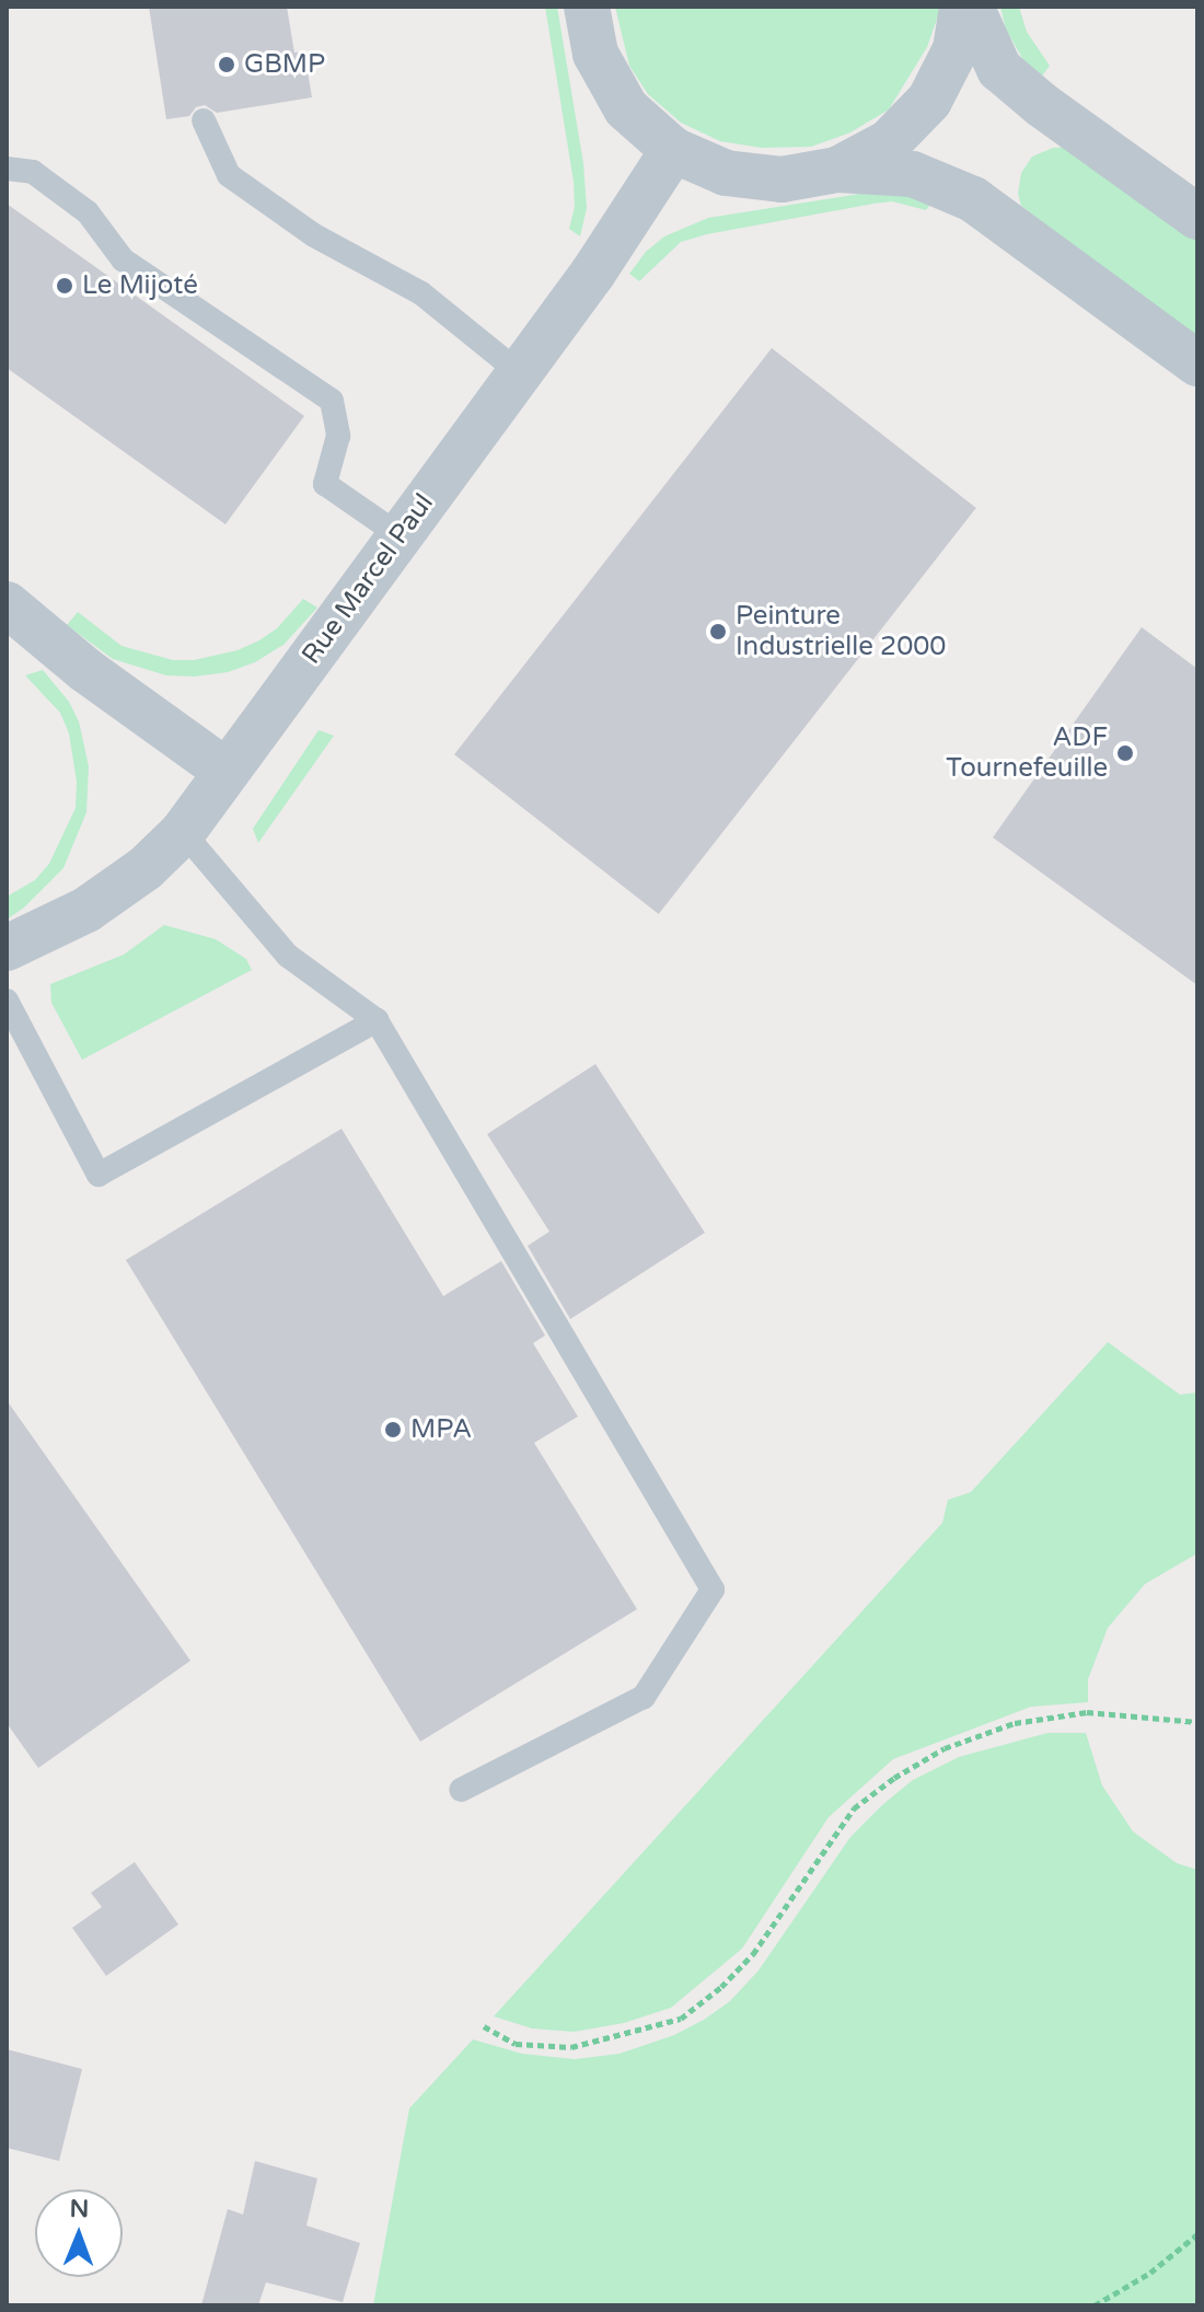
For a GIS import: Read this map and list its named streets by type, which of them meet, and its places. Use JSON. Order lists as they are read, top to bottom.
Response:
{
  "streets": {
    "street": ["Rue Marcel Paul"]
  },
  "places": [
    "GBMP",
    "Le Mijoté",
    "Peinture Industrielle 2000",
    "ADF Tournefeuille",
    "MPA"
  ],
  "north": "top"
}
